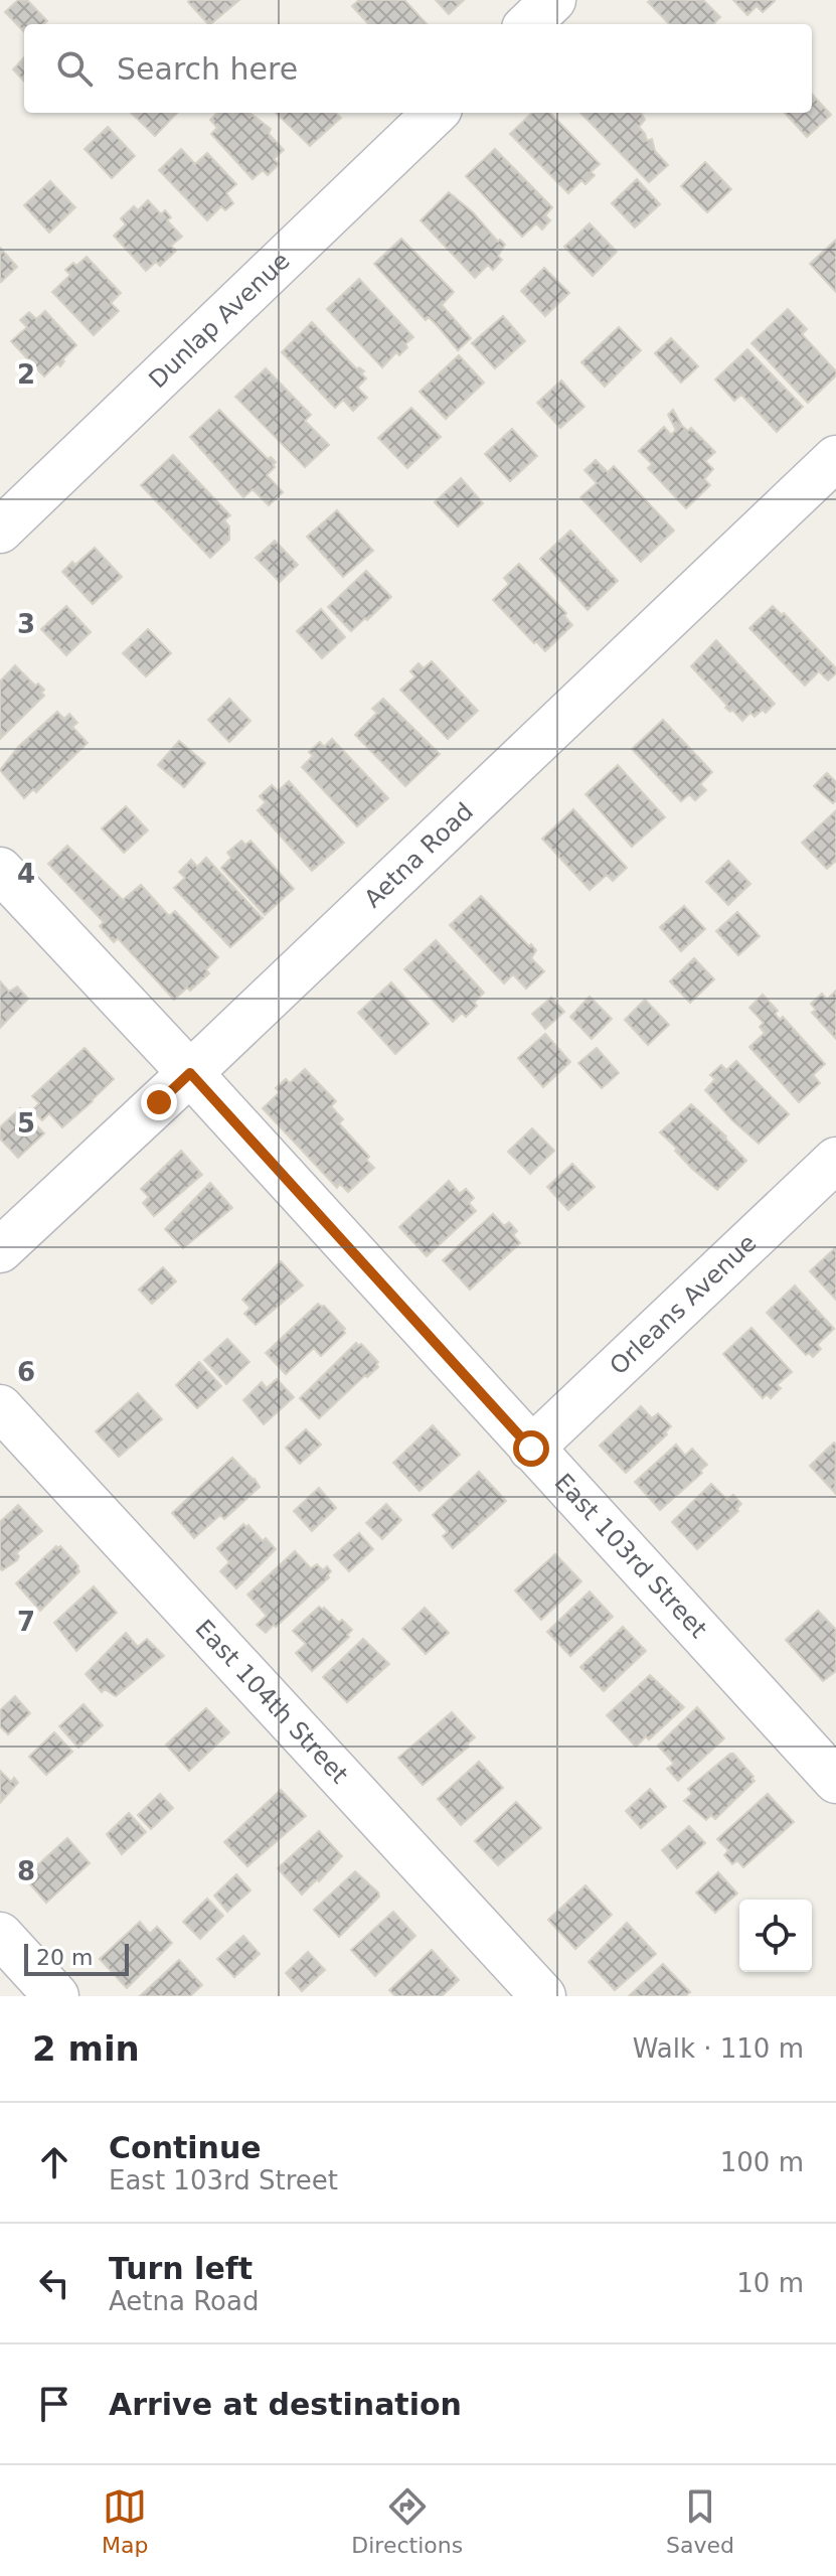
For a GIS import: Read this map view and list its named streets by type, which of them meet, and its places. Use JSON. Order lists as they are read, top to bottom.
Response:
{
  "streets": {
    "street": [
      "Dunlap Avenue",
      "Aetna Road",
      "Orleans Avenue",
      "East 103rd Street",
      "East 104th Street"
    ]
  },
  "crossings": [
    ["Aetna Road", "East 103rd Street"],
    ["Orleans Avenue", "East 103rd Street"]
  ],
  "scale_bar": "20 m",
  "page": {
    "search": "Search here",
    "scale": "20 m",
    "heading": ["2 min", "Walk · 110 m"],
    "list": [
      ["Continue", "East 103rd Street", "100 m"],
      ["Turn left", "Aetna Road", "10 m"],
      "Arrive at destination"
    ],
    "nav": ["Map", "Directions", "Saved"]
  },
  "grid": {
    "rows": [
      "2",
      "3",
      "4",
      "5",
      "6",
      "7",
      "8"
    ]
  }
}
